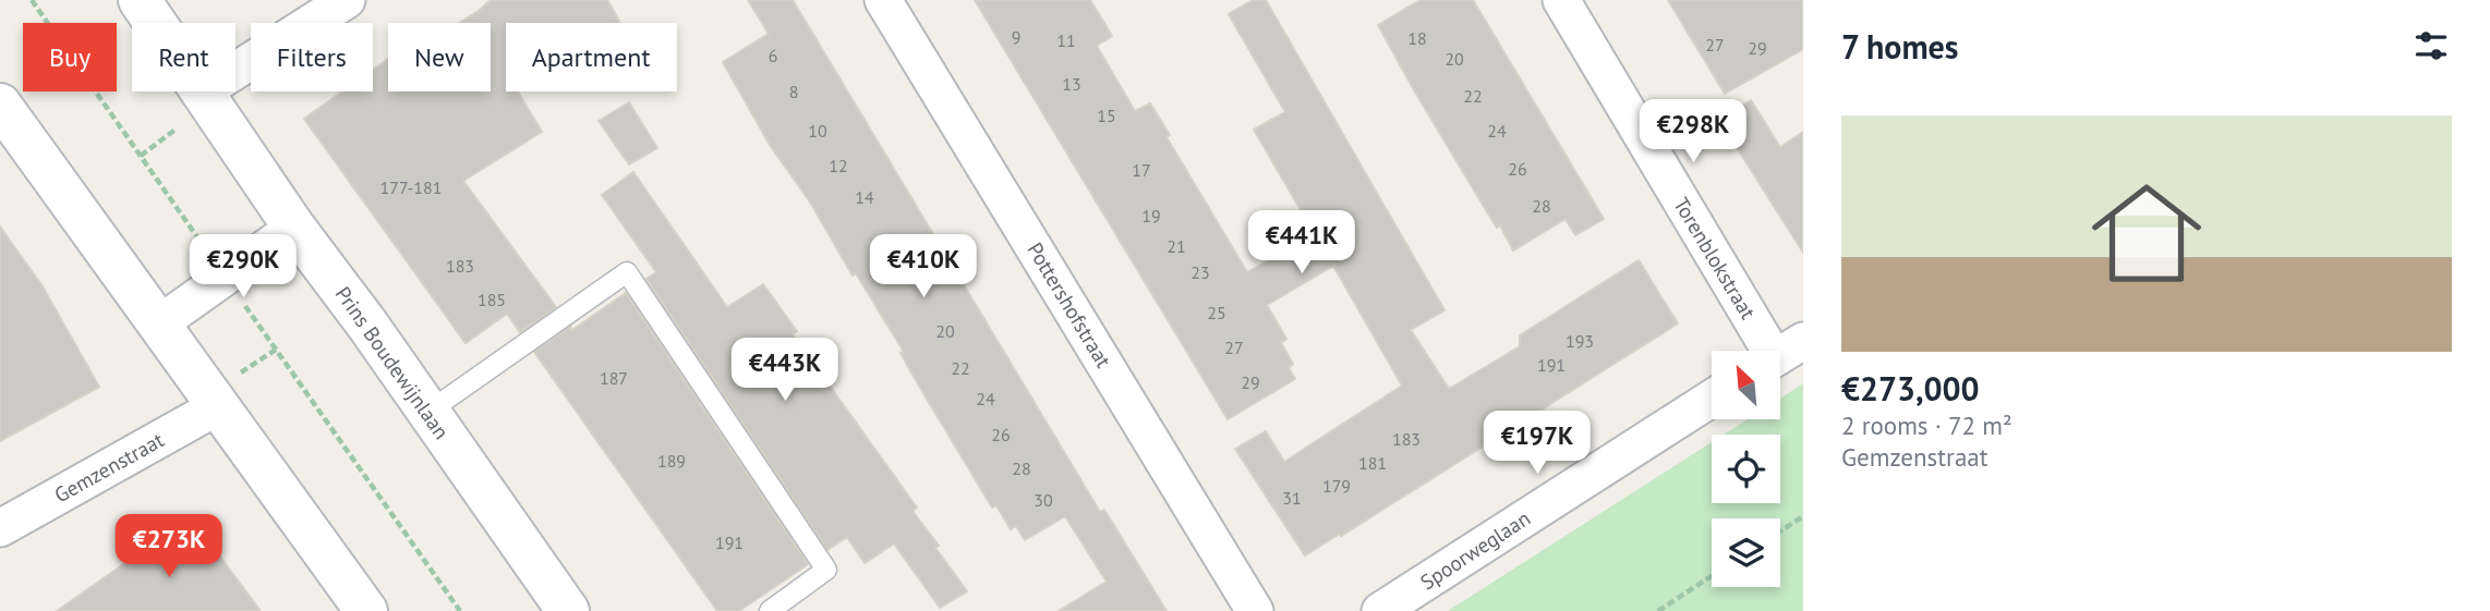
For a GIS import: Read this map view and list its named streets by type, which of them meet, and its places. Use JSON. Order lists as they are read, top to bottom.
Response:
{
  "streets": {
    "main road": ["Prins Boudewijnlaan"],
    "street": [
      "Torenblokstraat",
      "Pottershofstraat",
      "Gemzenstraat",
      "Spoorweglaan"
    ]
  },
  "house_numbers": [
    "9",
    "18",
    "11",
    "27",
    "29",
    "6",
    "20",
    "13",
    "8",
    "22",
    "15",
    "10",
    "24",
    "12",
    "26",
    "17",
    "177-181",
    "14",
    "28",
    "19",
    "21",
    "183",
    "23",
    "185",
    "25",
    "20",
    "193",
    "27",
    "191",
    "22",
    "187",
    "29",
    "24",
    "26",
    "183",
    "189",
    "181",
    "28",
    "179",
    "31",
    "30",
    "191"
  ],
  "north": "top left",
  "page": {
    "heading": "7 homes",
    "chip": [
      "Buy",
      "Rent",
      "Filters",
      "New",
      "Apartment"
    ],
    "list": [
      {
        "name": "€273,000",
        "note": "2 rooms · 72 m² · Gemzenstraat"
      }
    ],
    "price": [
      "€298K",
      "€441K",
      "€290K",
      "€410K",
      "€443K",
      "€197K",
      "€273K"
    ]
  }
}
